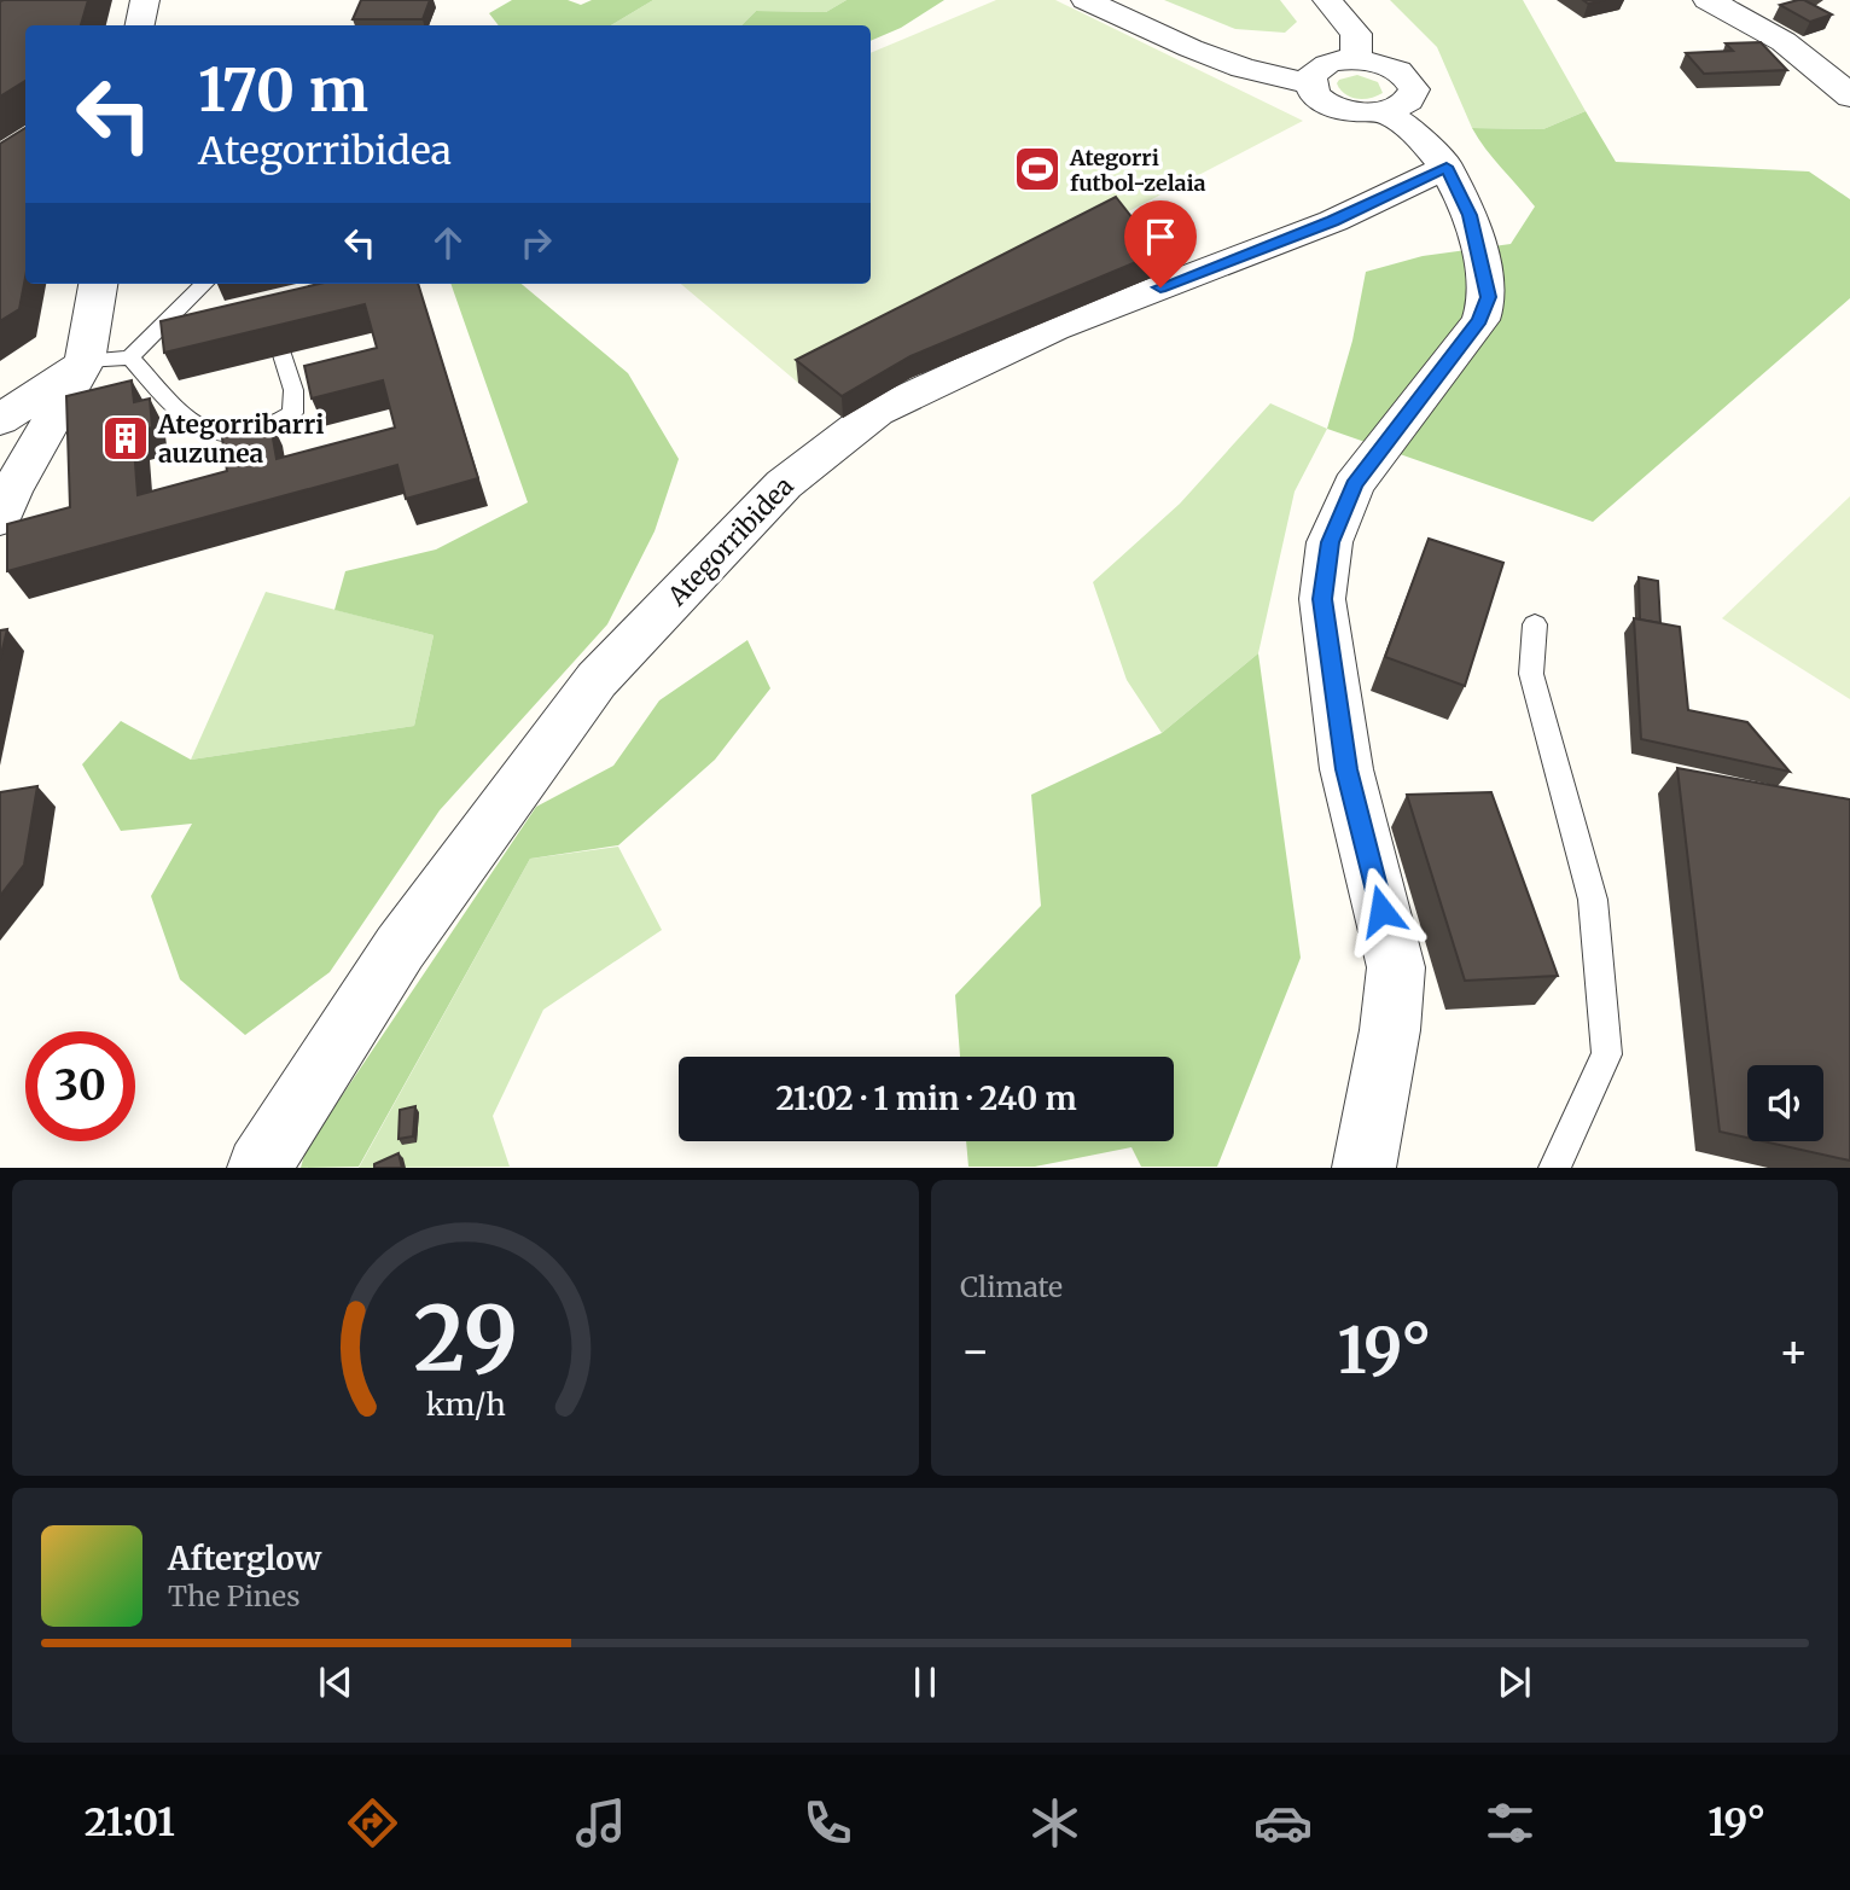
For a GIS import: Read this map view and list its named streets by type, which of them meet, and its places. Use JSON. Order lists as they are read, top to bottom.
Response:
{
  "streets": {
    "street": ["Ategorribidea"]
  },
  "places": {
    "sports": ["Ategorri futbol-zelaia"],
    "building": ["Ategorribarri auzunea"]
  },
  "page": {
    "turn": ["170 m", "Ategorribidea"],
    "limit": "30",
    "trip": "21:02 · 1 min · 240 m",
    "tile": "Climate",
    "heat": ["−", "19°", "+"],
    "song": ["Afterglow", "The Pines"],
    "tabs": ["21:01", "19°"],
    "gauge": ["29", "km/h"]
  }
}
